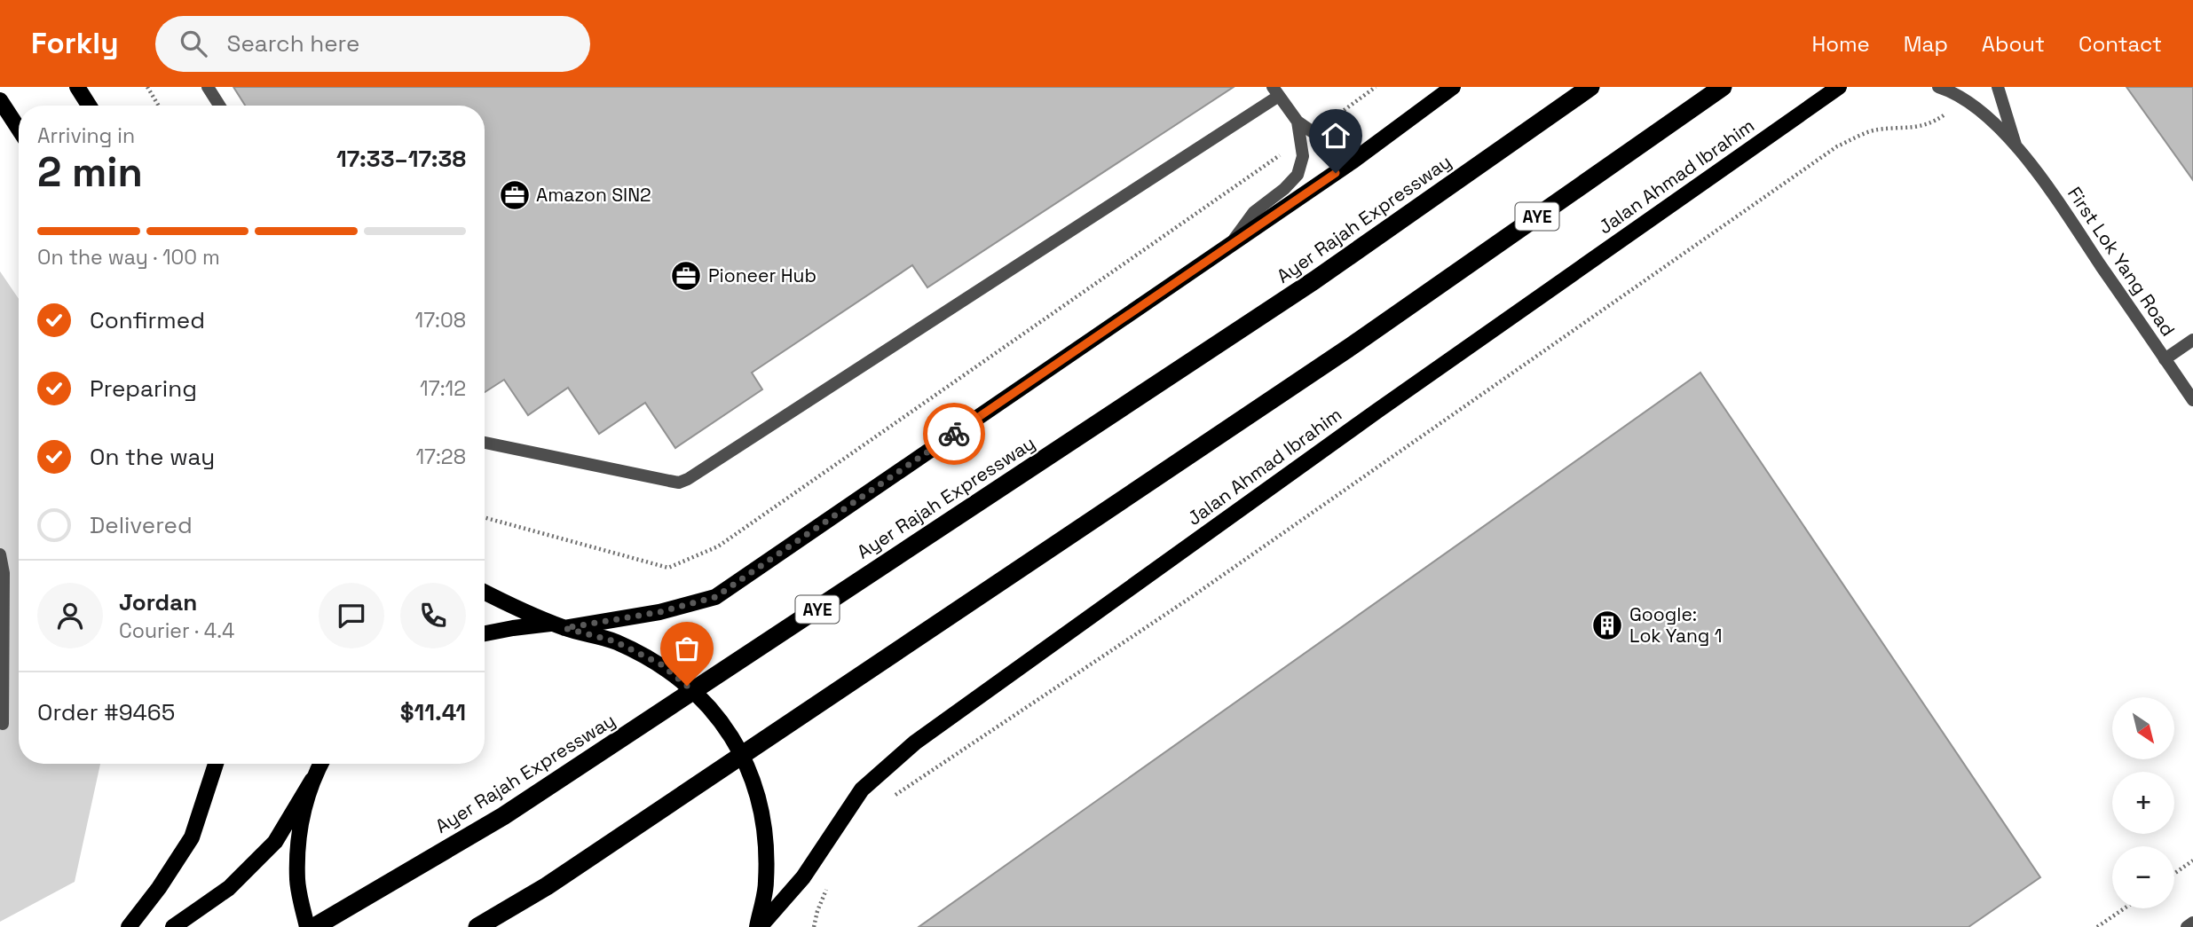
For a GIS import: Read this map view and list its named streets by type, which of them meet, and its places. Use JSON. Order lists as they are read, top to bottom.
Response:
{
  "streets": {
    "highway": ["AYE", "Ayer Rajah Expressway"],
    "main road": ["Jalan Ahmad Ibrahim"],
    "street": ["First Lok Yang Road"]
  },
  "places": {
    "office": ["Amazon SIN2", "Pioneer Hub"],
    "building": ["Google: Lok Yang 1"]
  },
  "north": "bottom right",
  "page": {
    "header": "Forkly",
    "search": "Search here",
    "nav": [
      "Home",
      "Map",
      "About",
      "Contact"
    ],
    "heading": ["2 min", "Arriving in", "17:33–17:38"],
    "panel": [
      "Jordan",
      "Courier · 4.4",
      "Order #9465",
      "$11.41"
    ],
    "bar": "On the way · 100 m",
    "list": [
      ["Confirmed", "17:08"],
      ["Preparing", "17:12"],
      ["On the way", "17:28"],
      "Delivered"
    ],
    "map_buttons": ["+", "−"]
  }
}
